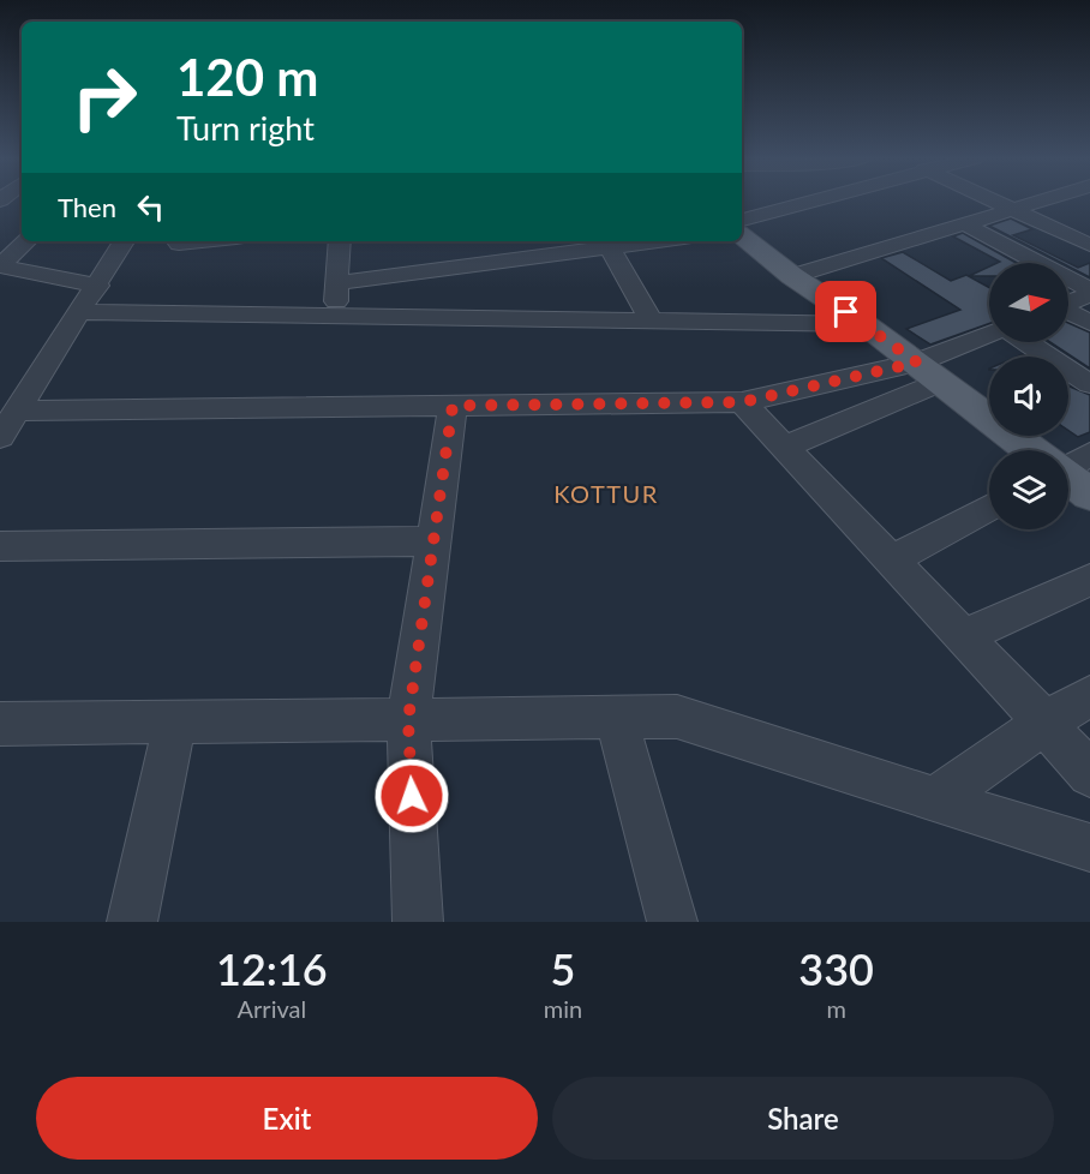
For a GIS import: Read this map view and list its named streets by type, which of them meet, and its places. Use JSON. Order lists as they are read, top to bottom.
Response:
{
  "districts": ["KOTTUR"],
  "north": "right",
  "page": {
    "turn": ["120 m", "Turn right"],
    "then": "Then",
    "eta": [
      "12:16",
      "Arrival",
      "5",
      "min",
      "330",
      "m"
    ],
    "buttons": ["Exit", "Share"]
  }
}
